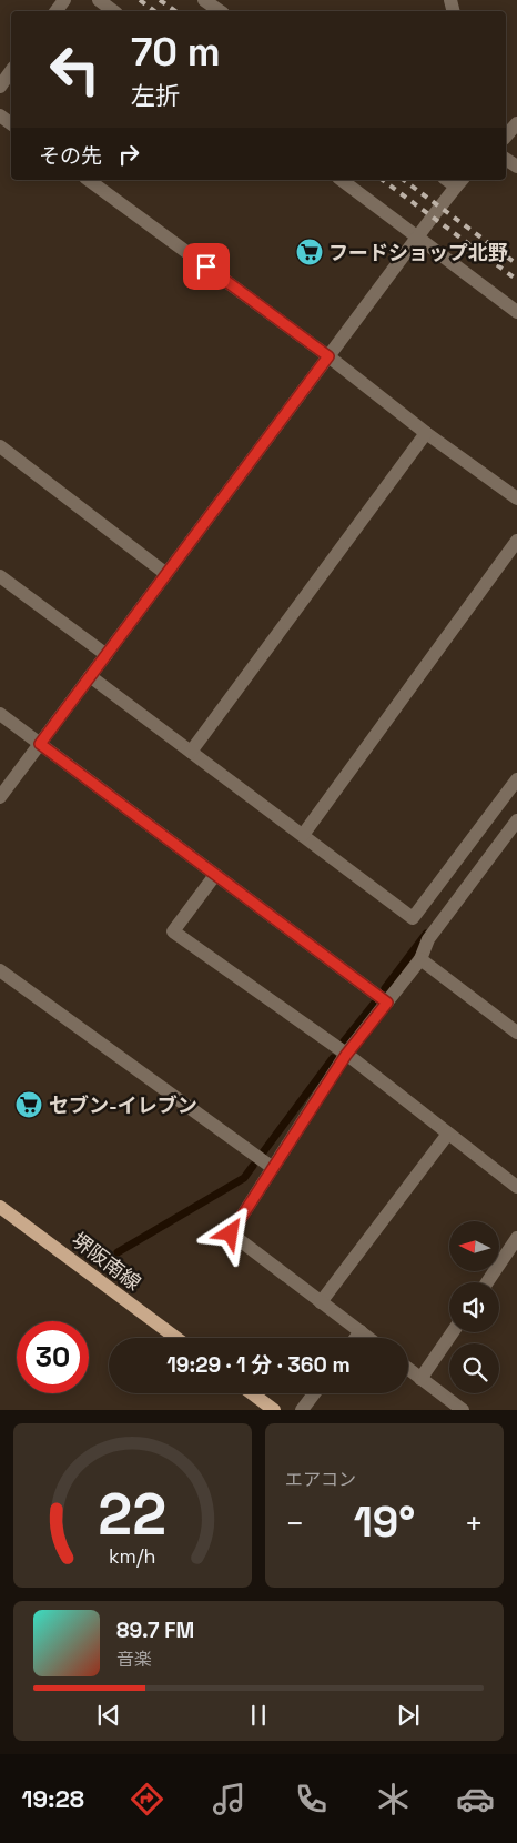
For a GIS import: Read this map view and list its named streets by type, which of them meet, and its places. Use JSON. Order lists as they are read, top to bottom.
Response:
{
  "streets": {
    "main road": ["堺阪南線"]
  },
  "places": {
    "supermarket": ["フードショップ北野", "セブン-イレブン"]
  },
  "north": "left",
  "page": {
    "turn": ["70 m", "左折"],
    "then": "その先",
    "limit": "30",
    "trip": "19:29 · 1 分 · 360 m",
    "tile": "エアコン",
    "heat": ["−", "19°", "+"],
    "song": ["89.7 FM", "音楽"],
    "tabs": "19:28",
    "gauge": ["22", "km/h"]
  }
}
